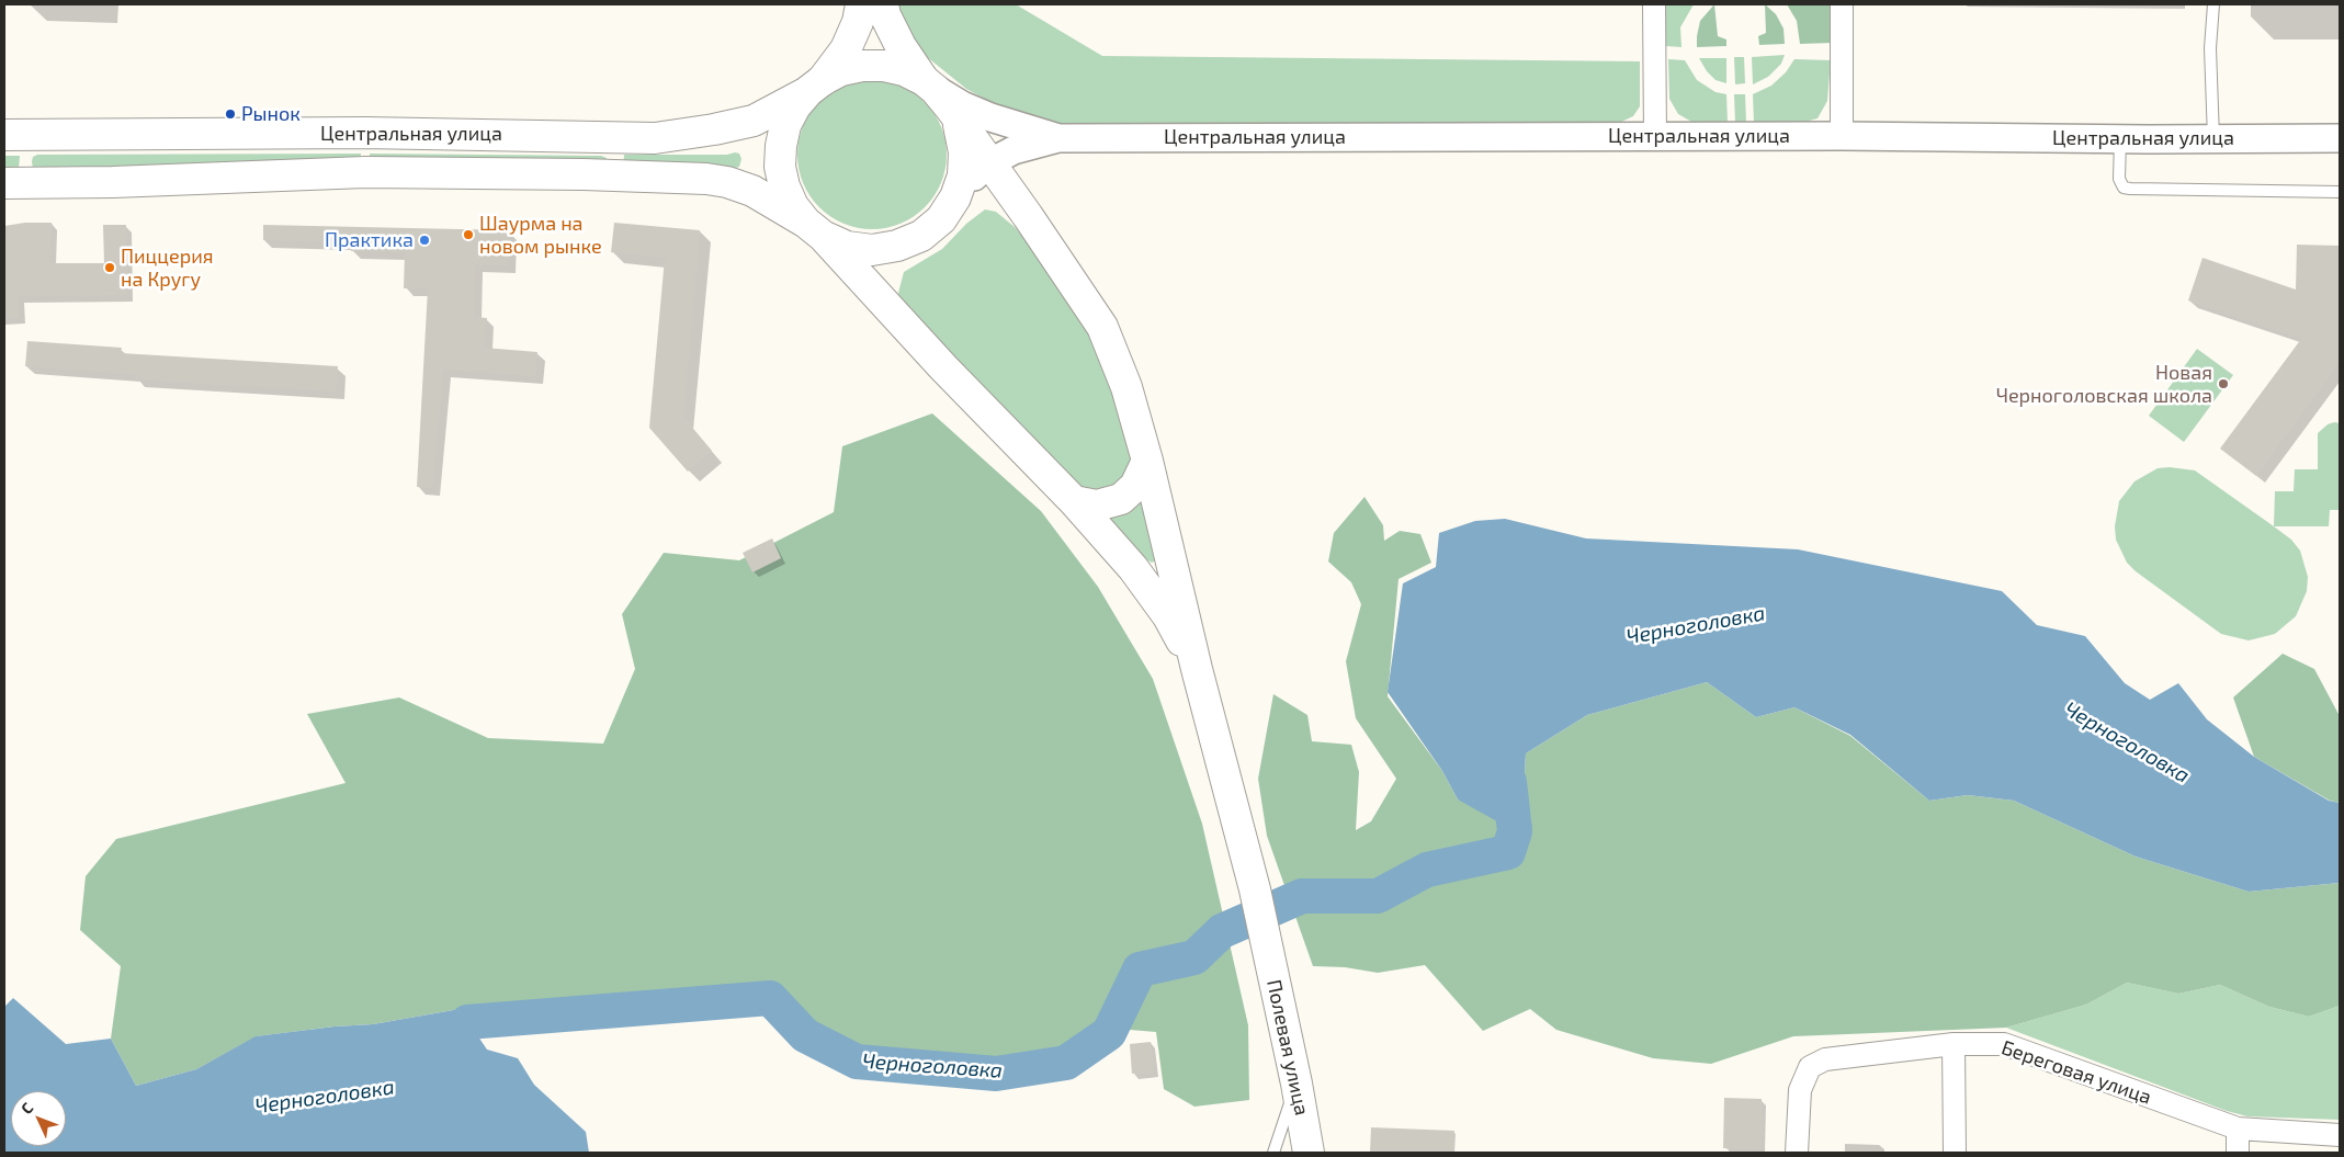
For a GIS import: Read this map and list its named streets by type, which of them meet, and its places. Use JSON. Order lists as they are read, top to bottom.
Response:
{
  "streets": {
    "main road": ["Центральная улица", "Полевая улица"],
    "street": ["Береговая улица"]
  },
  "water": ["Черноголовка"],
  "places": [
    "Рынок",
    "Шаурма на новом рынке",
    "Практика",
    "Пиццерия на Кругу",
    "Новая Черноголовская школа"
  ],
  "north": "top left"
}
